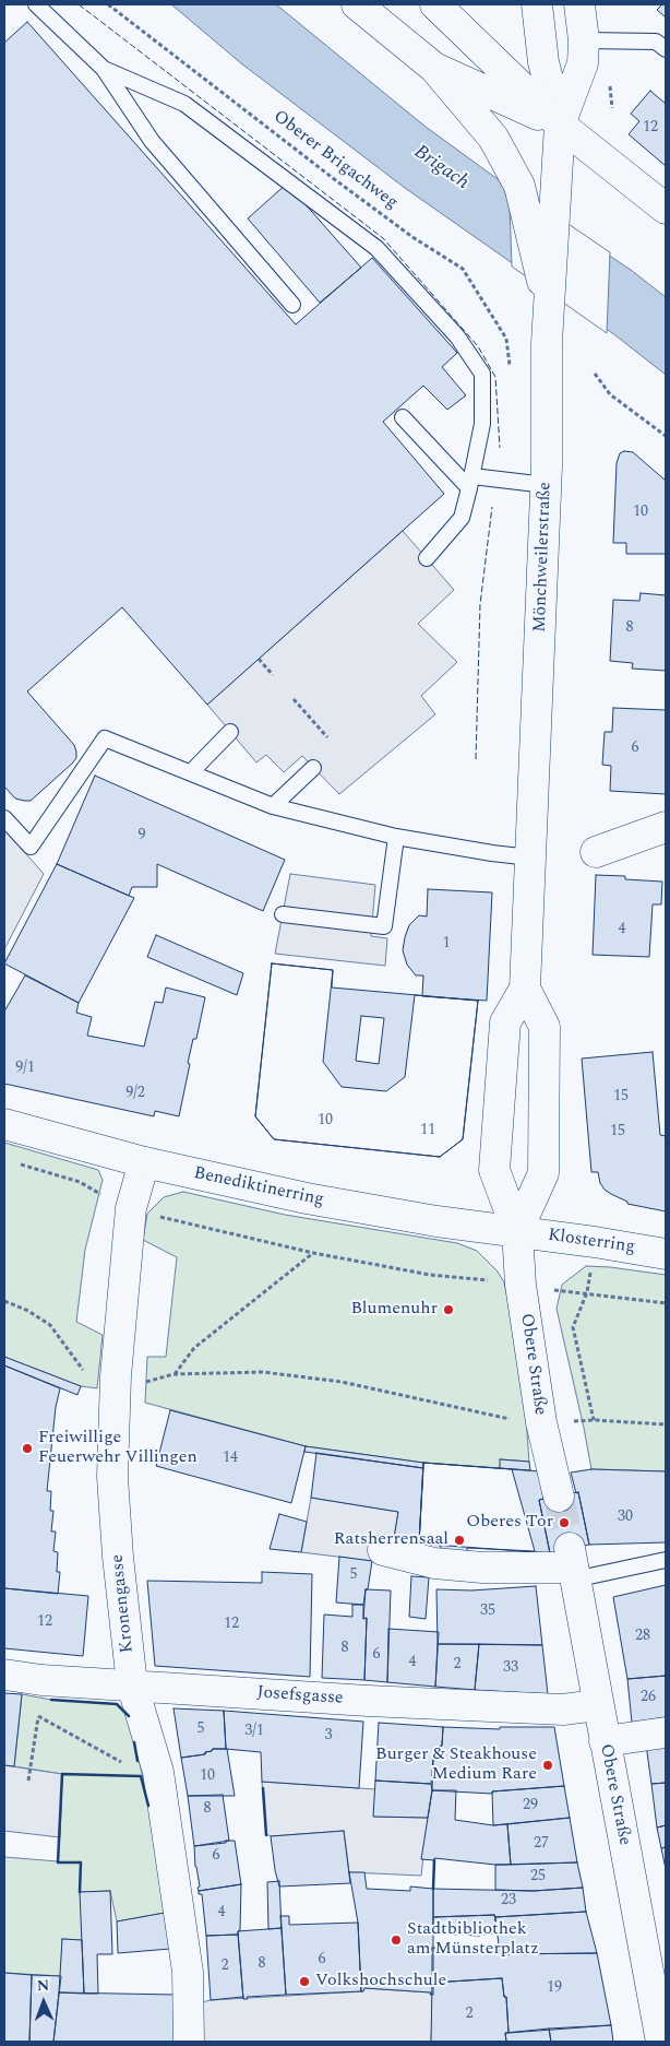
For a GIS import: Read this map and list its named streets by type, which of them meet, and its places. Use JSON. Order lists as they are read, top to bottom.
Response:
{
  "streets": {
    "street": [
      "Mönchweilerstraße",
      "Benediktinerring",
      "Klosterring",
      "Obere Straße",
      "Kronengasse",
      "Josefsgasse"
    ],
    "path": ["Oberer Brigachweg"]
  },
  "crossings": [
    ["Mönchweilerstraße", "Benediktinerring"],
    ["Mönchweilerstraße", "Klosterring"],
    ["Mönchweilerstraße", "Obere Straße"],
    ["Benediktinerring", "Klosterring"],
    ["Benediktinerring", "Obere Straße"],
    ["Benediktinerring", "Kronengasse"],
    ["Klosterring", "Obere Straße"],
    ["Obere Straße", "Josefsgasse"],
    ["Kronengasse", "Josefsgasse"]
  ],
  "water": ["Brigach"],
  "places": [
    "Blumenuhr",
    "Freiwillige Feuerwehr Villingen",
    "Oberes Tor",
    "Ratsherrensaal",
    "Burger & Steakhouse Medium Rare",
    "Stadtbibliothek am Münsterplatz",
    "Volkshochschule"
  ],
  "house_numbers": [
    "12",
    "10",
    "8",
    "6",
    "9",
    "4",
    "1",
    "9/1",
    "9/2",
    "15",
    "10",
    "11",
    "15",
    "14",
    "30",
    "5",
    "35",
    "12",
    "12",
    "28",
    "8",
    "6",
    "4",
    "2",
    "33",
    "26",
    "5",
    "3/1",
    "3",
    "10",
    "29",
    "8",
    "27",
    "6",
    "25",
    "23",
    "4",
    "6",
    "8",
    "2",
    "19",
    "2"
  ],
  "north": "top"
}
